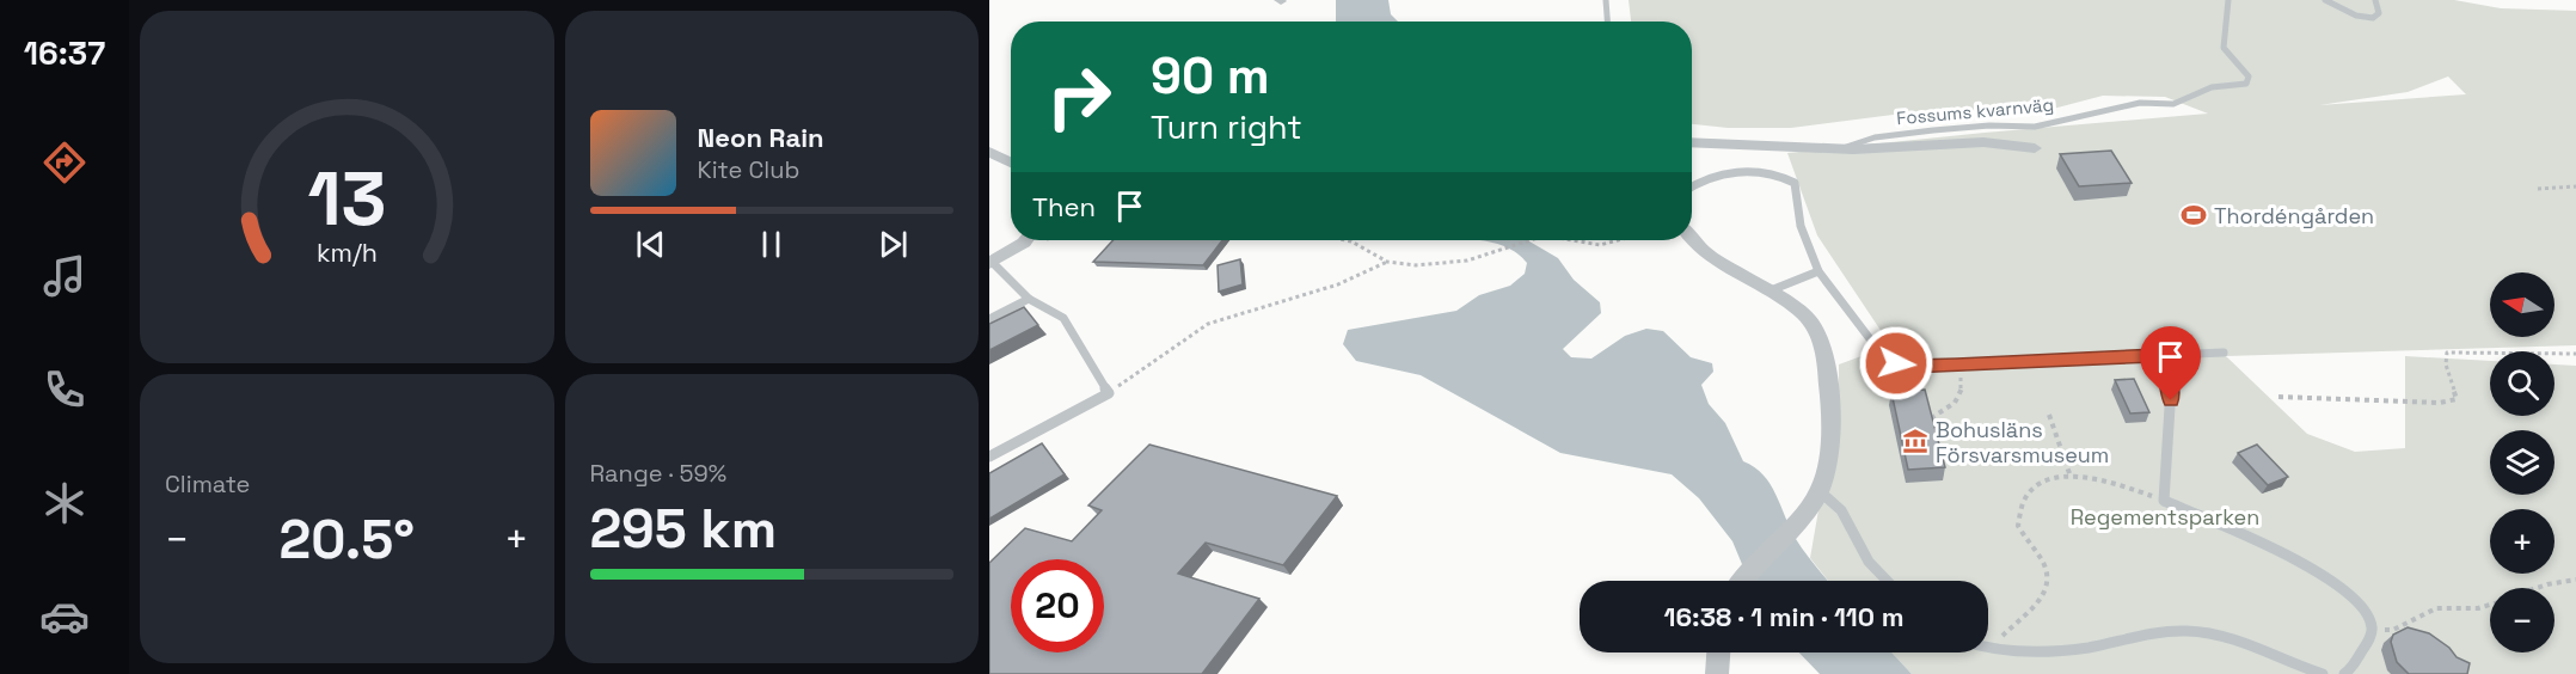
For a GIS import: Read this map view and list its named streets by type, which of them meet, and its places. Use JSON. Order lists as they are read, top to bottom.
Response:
{
  "streets": {
    "street": ["Fossums kvarnväg"]
  },
  "parks": ["Regementsparken"],
  "places": {
    "sports": ["Thordéngården"],
    "museum": ["Bohusläns Försvarsmuseum"]
  },
  "north": "left",
  "page": {
    "tabs": "16:37",
    "turn": ["90 m", "Turn right"],
    "song": ["Neon Rain", "Kite Club"],
    "then": "Then",
    "map_buttons": ["+", "−"],
    "tile": [
      "Climate",
      ["Range · 59%", "295 km"]
    ],
    "heat": ["−", "20.5°", "+"],
    "limit": "20",
    "trip": "16:38 · 1 min · 110 m",
    "gauge": ["13", "km/h"]
  }
}
